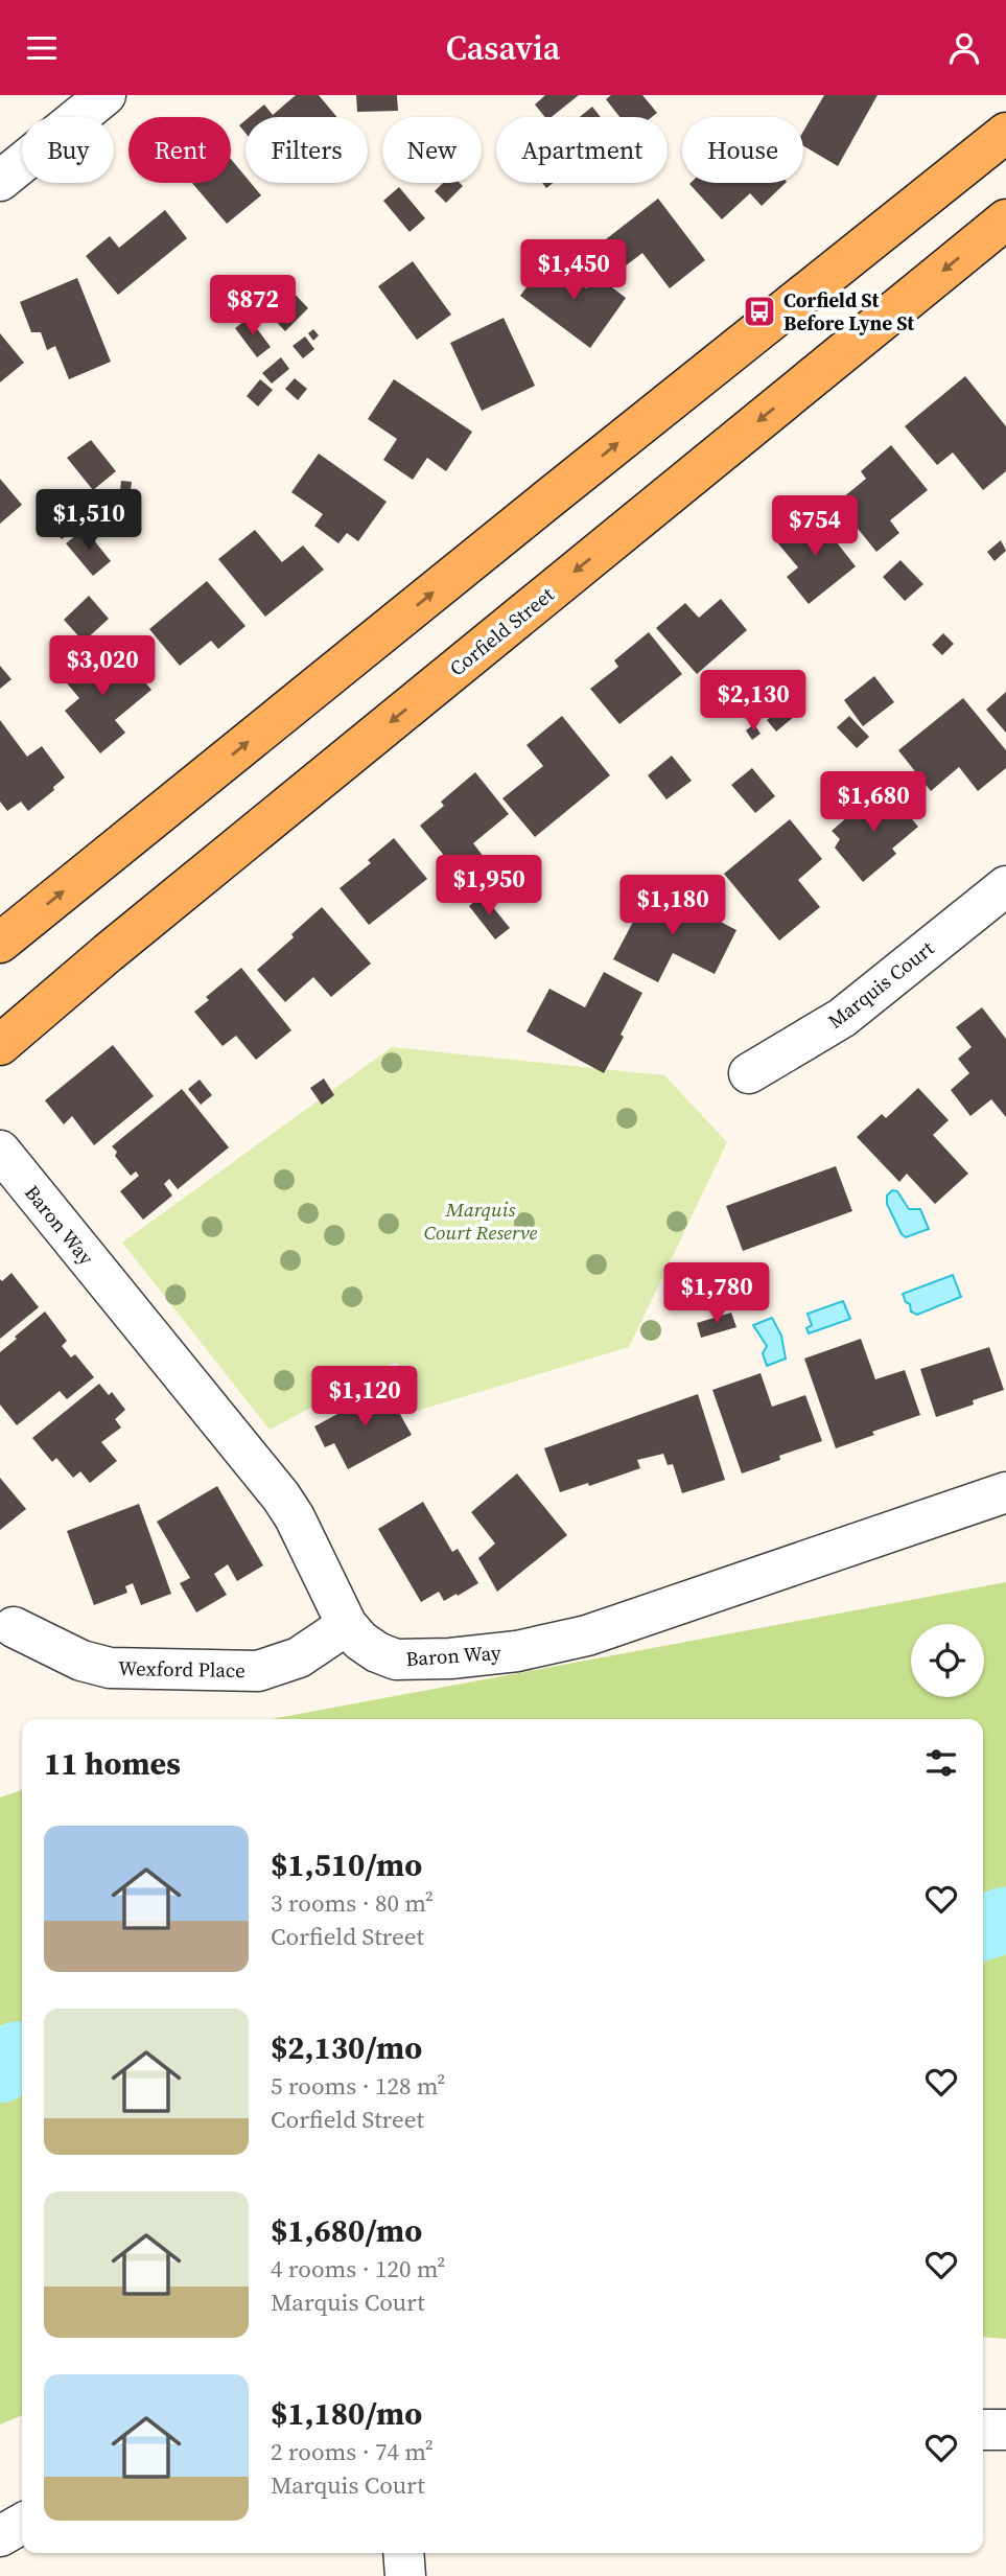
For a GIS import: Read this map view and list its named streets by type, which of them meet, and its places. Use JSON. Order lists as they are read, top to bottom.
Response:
{
  "streets": {
    "main road": ["Corfield Street"],
    "street": ["Marquis Court", "Baron Way", "Wexford Place"]
  },
  "crossings": [
    ["Baron Way", "Wexford Place"]
  ],
  "parks": ["Marquis Court Reserve"],
  "places": {
    "bus stop": ["Corfield St Before Lyne St"]
  },
  "page": {
    "header": "Casavia",
    "chip": [
      "Buy",
      "Rent",
      "Filters",
      "New",
      "Apartment",
      "House"
    ],
    "price": [
      "$1,450",
      "$872",
      "$1,510",
      "$754",
      "$3,020",
      "$2,130",
      "$1,680",
      "$1,950",
      "$1,180",
      "$1,780",
      "$1,120"
    ],
    "heading": "11 homes",
    "list": [
      {
        "name": "$1,510/mo",
        "note": "3 rooms · 80 m² · Corfield Street"
      },
      {
        "name": "$2,130/mo",
        "note": "5 rooms · 128 m² · Corfield Street"
      },
      {
        "name": "$1,680/mo",
        "note": "4 rooms · 120 m² · Marquis Court"
      },
      {
        "name": "$1,180/mo",
        "note": "2 rooms · 74 m² · Marquis Court"
      }
    ]
  }
}
